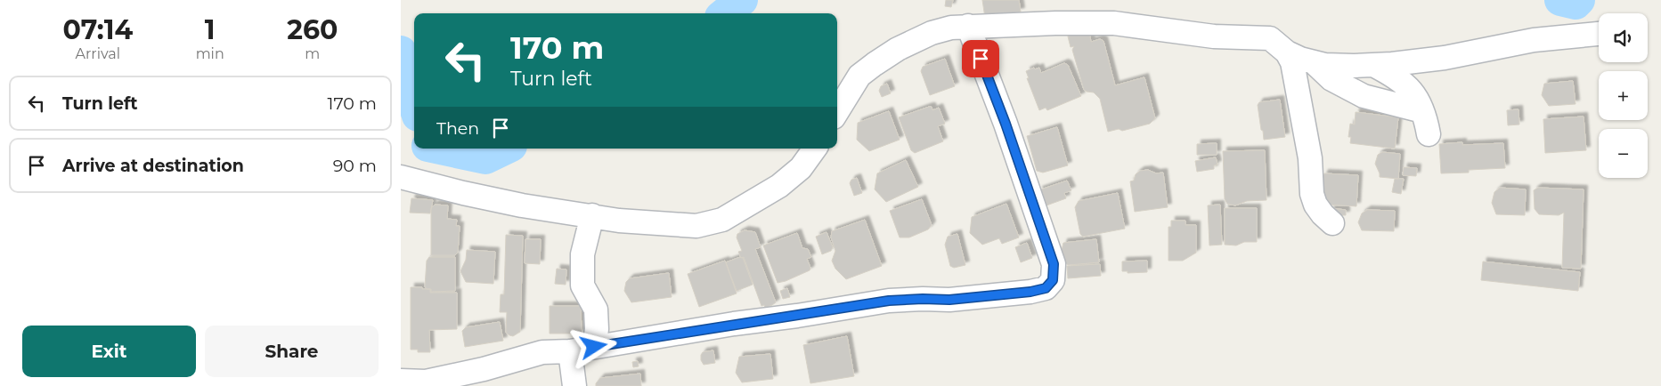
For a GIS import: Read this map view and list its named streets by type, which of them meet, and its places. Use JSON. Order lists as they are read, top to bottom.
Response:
{
  "page": {
    "eta": [
      "07:14",
      "Arrival",
      "1",
      "min",
      "260",
      "m"
    ],
    "map_buttons": ["+", "−"],
    "turn": ["170 m", "Turn left"],
    "list": [
      {
        "name": "Turn left",
        "value": "170 m"
      },
      {
        "name": "Arrive at destination",
        "value": "90 m"
      }
    ],
    "then": "Then",
    "buttons": ["Exit", "Share"]
  }
}
